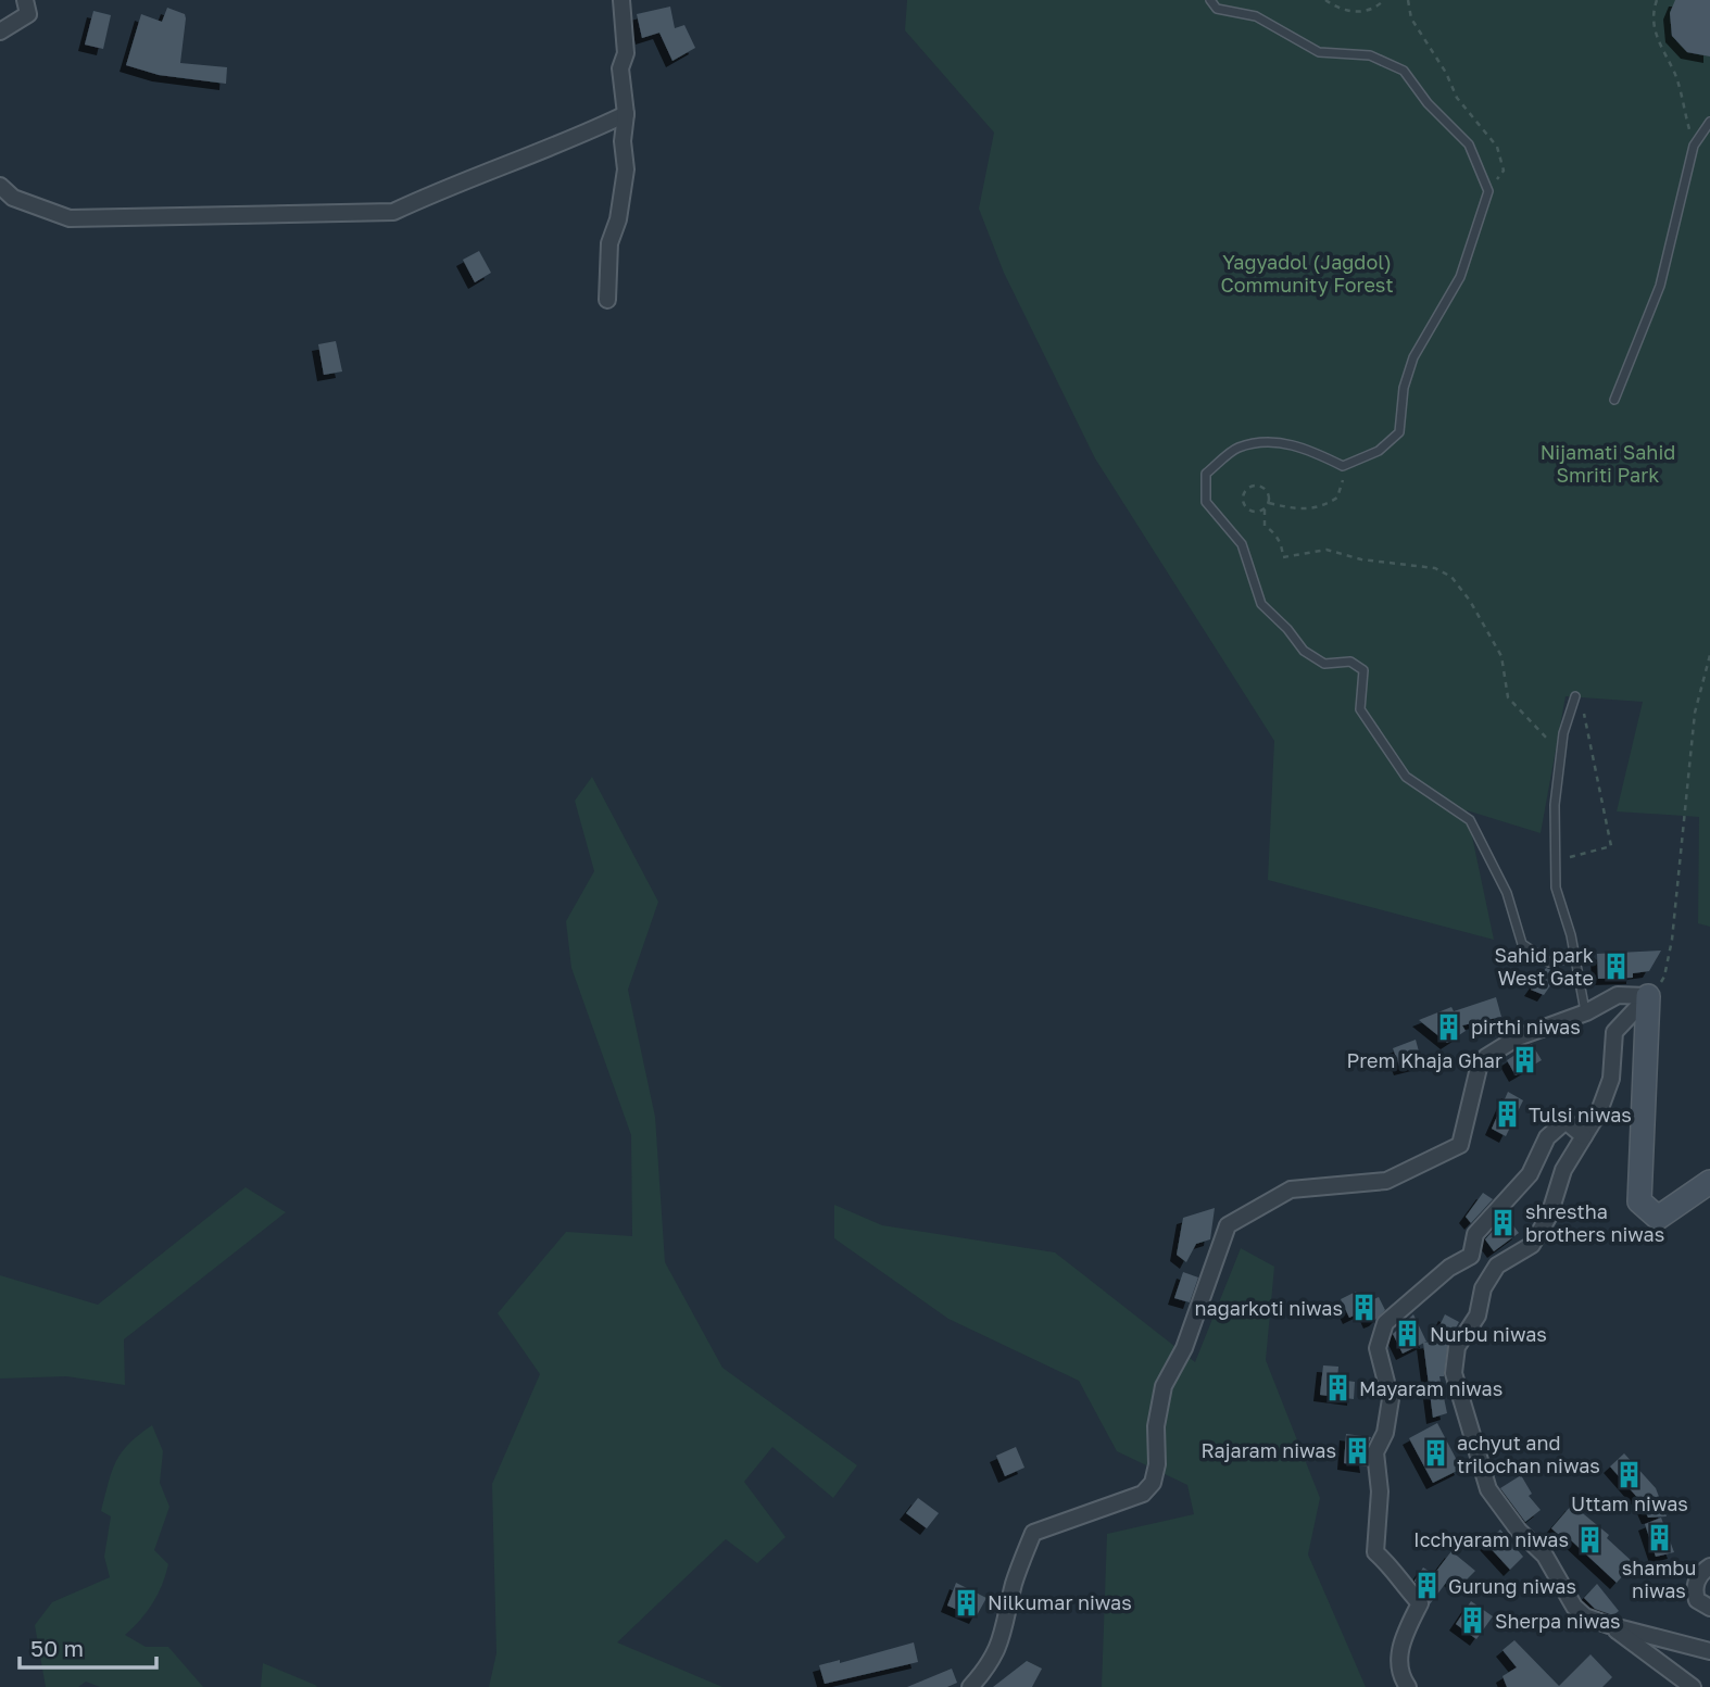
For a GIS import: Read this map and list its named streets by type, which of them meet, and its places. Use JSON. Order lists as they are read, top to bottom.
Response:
{
  "parks": ["Yagyadol (Jagdol) Community Forest", "Nijamati Sahid Smriti Park"],
  "places": {
    "building": [
      "Sahid park West Gate",
      "pirthi niwas",
      "Prem Khaja Ghar",
      "Tulsi niwas",
      "shrestha brothers niwas",
      "nagarkoti niwas",
      "Nurbu niwas",
      "Mayaram niwas",
      "Rajaram niwas",
      "achyut and trilochan niwas",
      "Uttam niwas",
      "shambu niwas",
      "Icchyaram niwas",
      "Gurung niwas",
      "Nilkumar niwas",
      "Sherpa niwas"
    ]
  },
  "scale_bar": "50 m"
}
